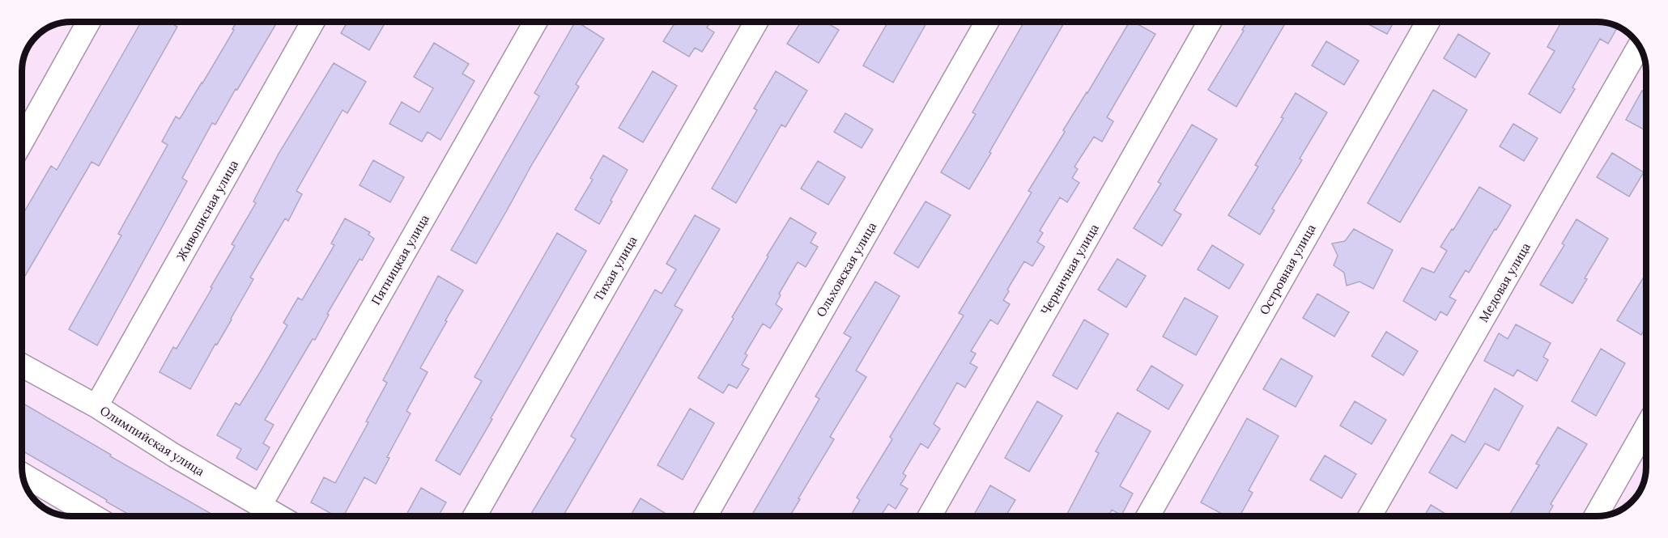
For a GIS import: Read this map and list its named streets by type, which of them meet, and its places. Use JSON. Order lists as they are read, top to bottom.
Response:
{
  "streets": {
    "street": [
      "Живописная улица",
      "Пятницкая улица",
      "Тихая улица",
      "Ольховская улица",
      "Черничная улица",
      "Островная улица",
      "Медовая улица",
      "Олимпийская улица"
    ]
  },
  "crossings": [
    ["Живописная улица", "Олимпийская улица"],
    ["Пятницкая улица", "Олимпийская улица"]
  ]
}
